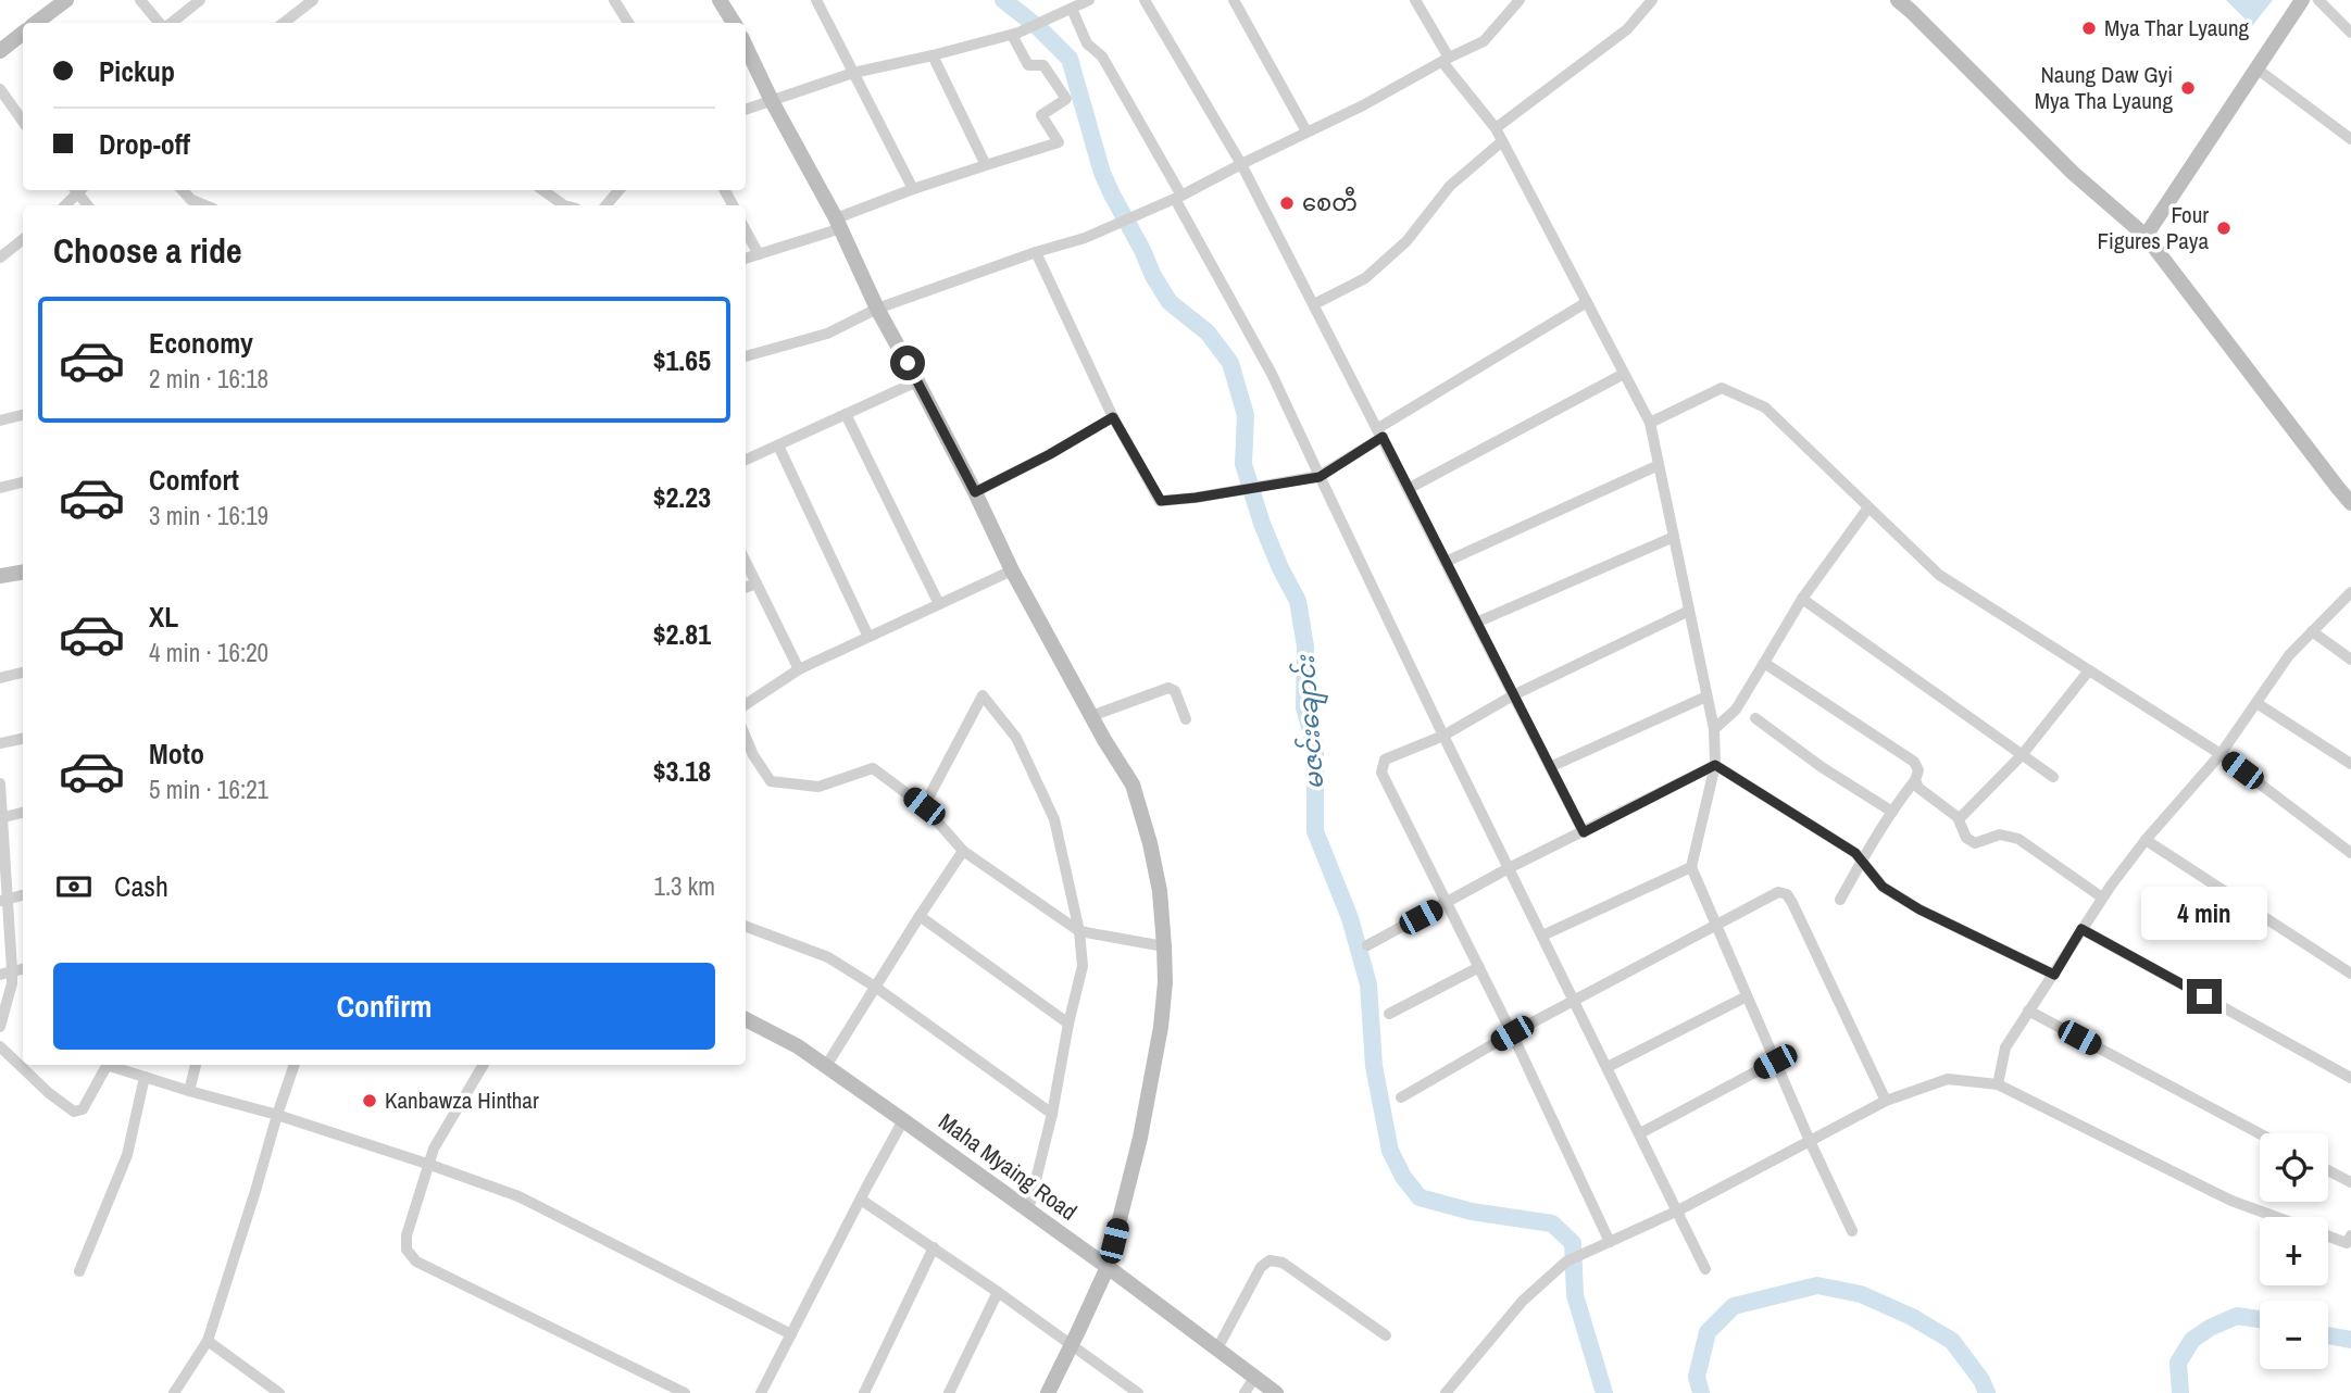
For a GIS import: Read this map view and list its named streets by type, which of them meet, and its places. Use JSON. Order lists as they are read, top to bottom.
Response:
{
  "streets": {
    "street": ["Maha Myaing Road"]
  },
  "water": ["မဇင်းချောင်း"],
  "places": [
    "Mya Thar Lyaung",
    "Naung Daw Gyi Mya Tha Lyaung",
    "စေတီ",
    "Four Figures Paya",
    "Kanbawza Hinthar"
  ],
  "page": {
    "banner": ["Pickup", "Drop-off"],
    "heading": "Choose a ride",
    "list": [
      {
        "name": "Economy",
        "note": "2 min · 16:18",
        "value": "$1.65"
      },
      {
        "name": "Comfort",
        "note": "3 min · 16:19",
        "value": "$2.23"
      },
      {
        "name": "XL",
        "note": "4 min · 16:20",
        "value": "$2.81"
      },
      {
        "name": "Moto",
        "note": "5 min · 16:21",
        "value": "$3.18"
      }
    ],
    "pay": ["Cash", "1.3 km"],
    "bubble": "4 min",
    "buttons": "Confirm",
    "map_buttons": ["+", "−"]
  }
}
